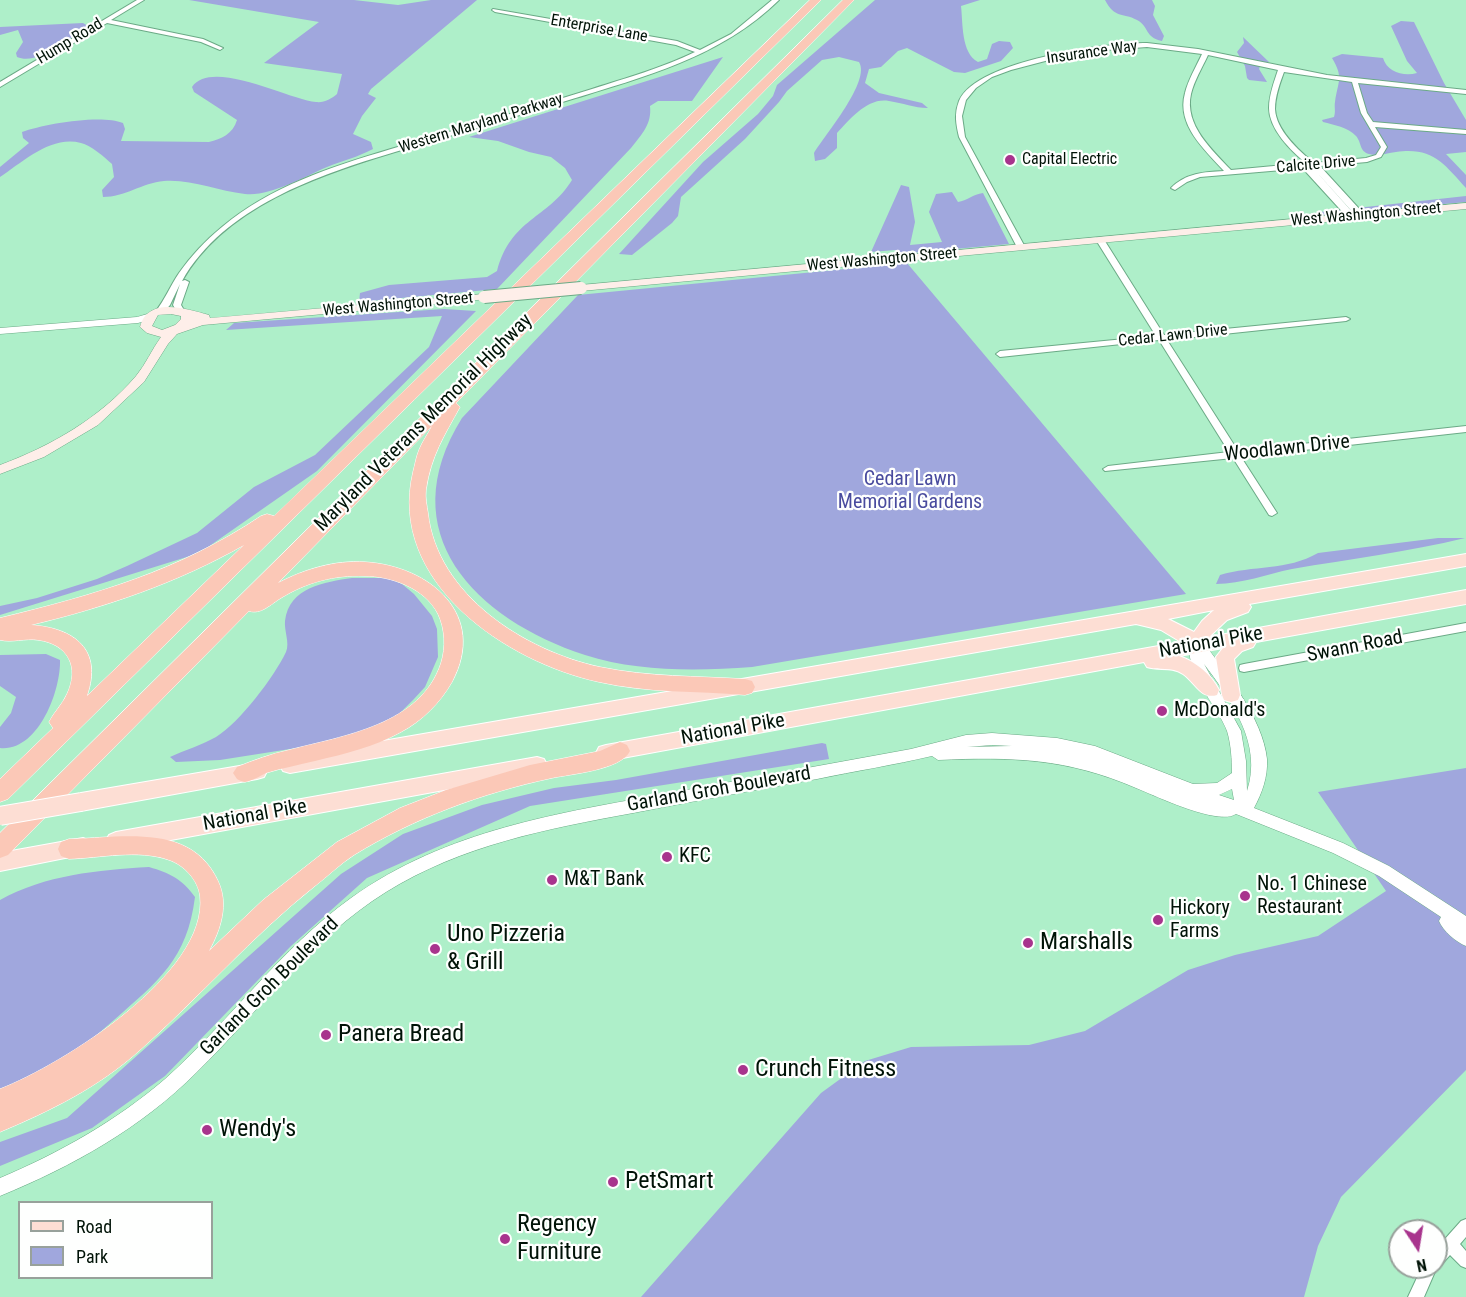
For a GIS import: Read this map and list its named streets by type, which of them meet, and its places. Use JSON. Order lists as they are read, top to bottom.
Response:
{
  "streets": {
    "highway": ["Maryland Veterans Memorial Highway"],
    "main road": ["West Washington Street", "National Pike"],
    "street": [
      "Enterprise Lane",
      "Hump Road",
      "Insurance Way",
      "Western Maryland Parkway",
      "Calcite Drive",
      "Cedar Lawn Drive",
      "Woodlawn Drive",
      "Swann Road",
      "Garland Groh Boulevard"
    ]
  },
  "crossings": [
    ["Enterprise Lane", "Western Maryland Parkway"],
    ["Insurance Way", "Calcite Drive"],
    ["Insurance Way", "West Washington Street"],
    ["Western Maryland Parkway", "West Washington Street"]
  ],
  "parks": ["Cedar Lawn Memorial Gardens"],
  "places": [
    "Capital Electric",
    "McDonald's",
    "KFC",
    "M&T Bank",
    "No. 1 Chinese Restaurant",
    "Hickory Farms",
    "Marshalls",
    "Uno Pizzeria & Grill",
    "Panera Bread",
    "Crunch Fitness",
    "Wendy's",
    "PetSmart",
    "Regency Furniture"
  ],
  "legend": ["Road", "Park"],
  "north": "bottom"
}
